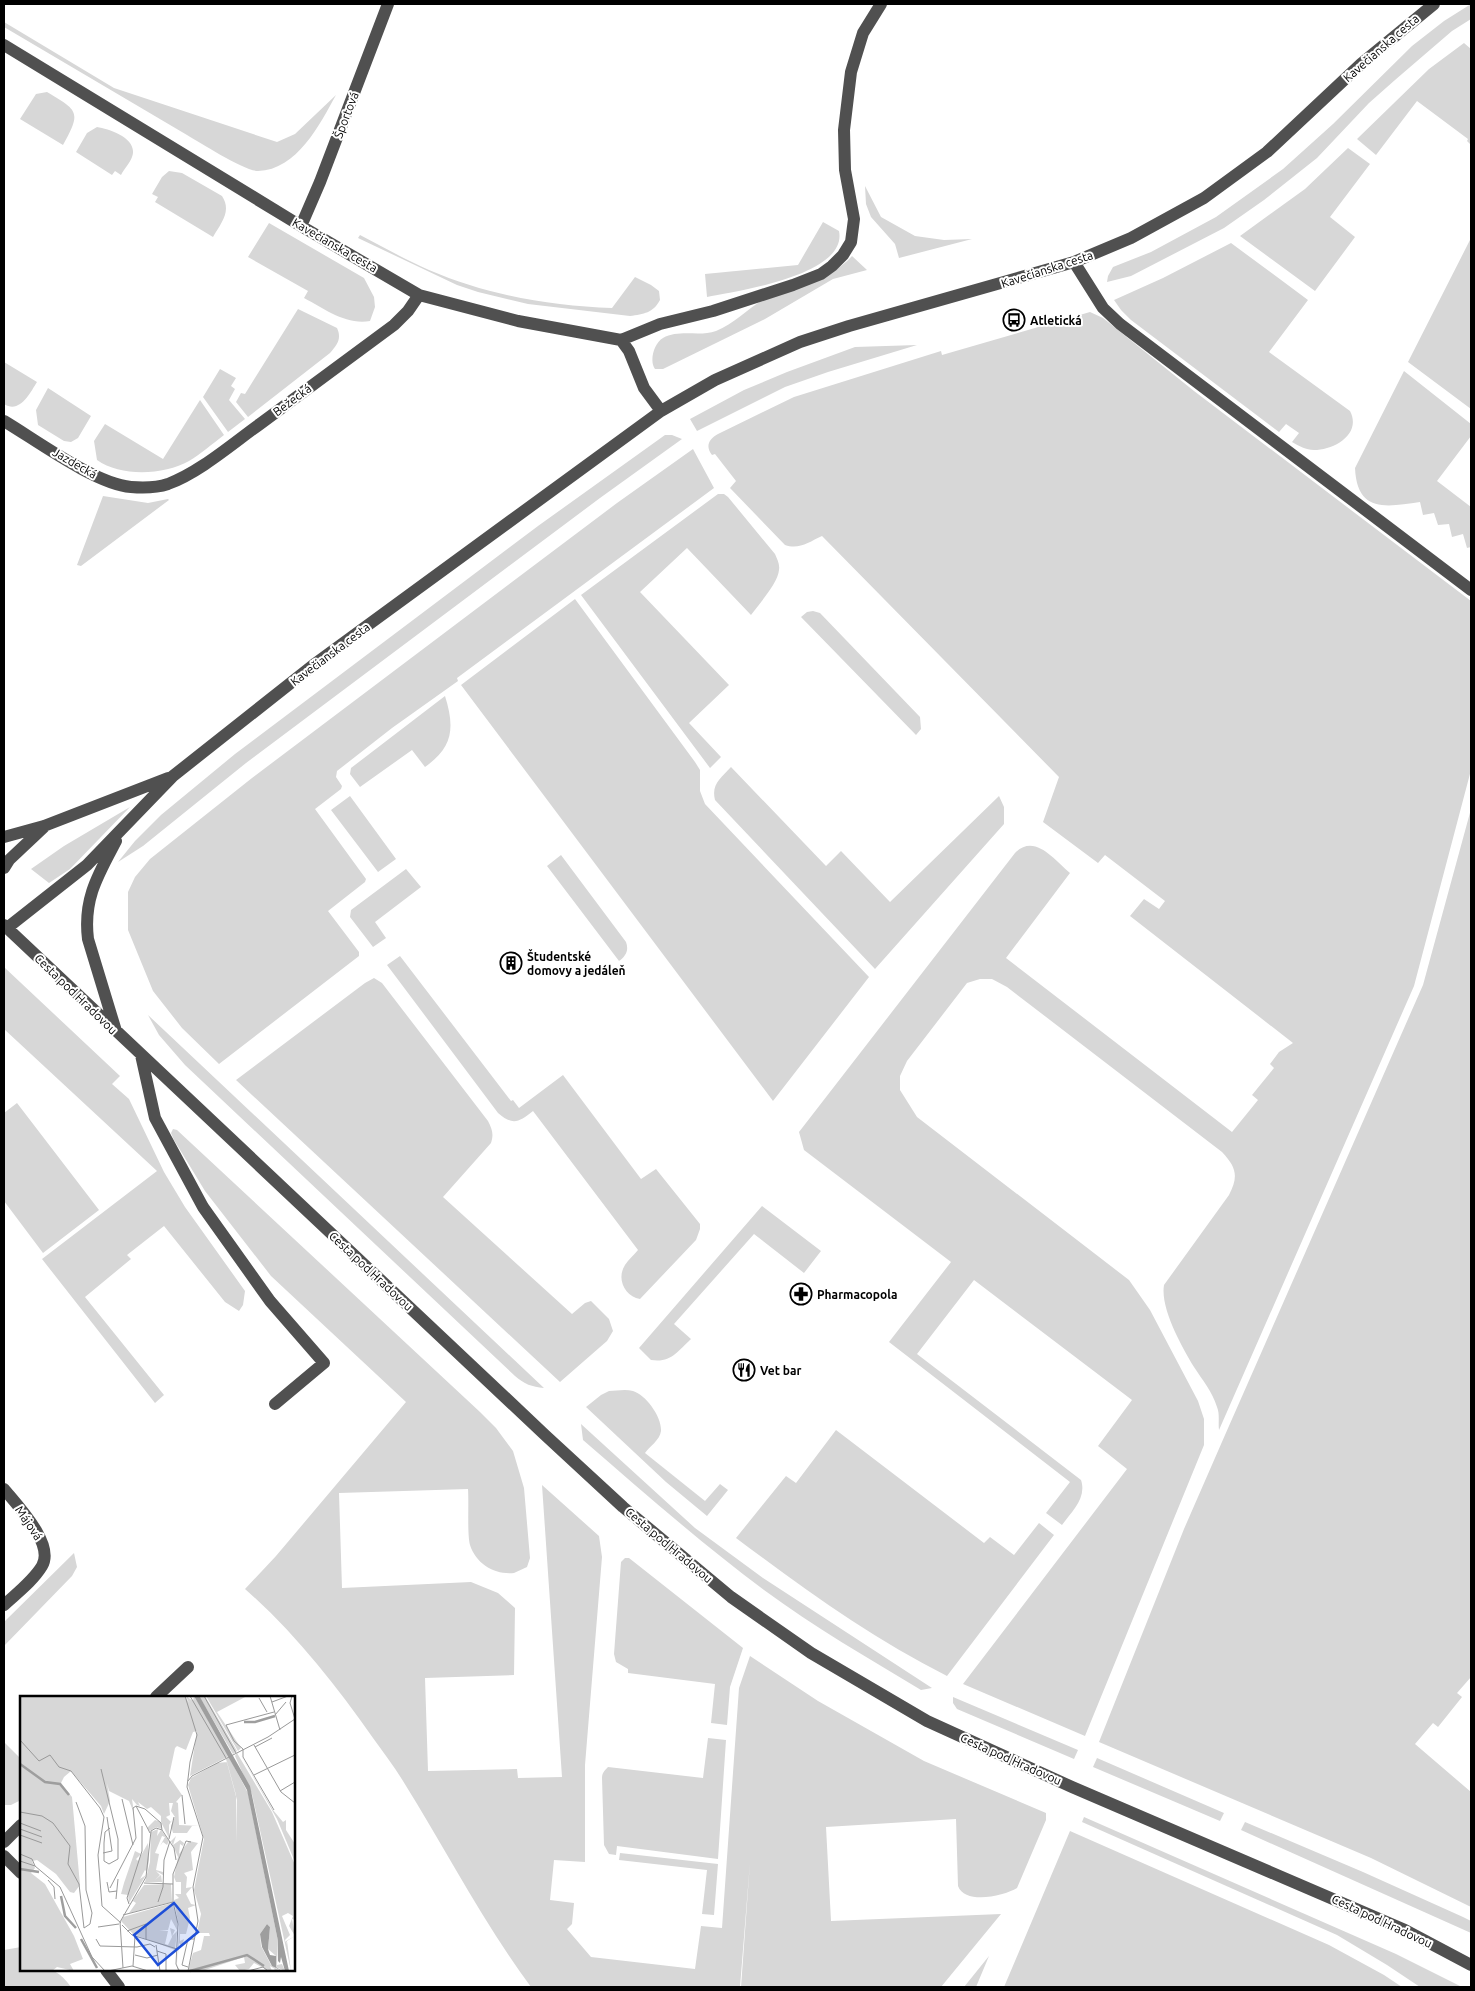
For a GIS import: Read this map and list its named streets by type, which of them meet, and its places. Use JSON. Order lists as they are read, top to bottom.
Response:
{
  "streets": {
    "street": [
      "Kavečianska cesta",
      "Športová",
      "Bežecká",
      "Jazdecká",
      "Cesta pod Hradovou",
      "Májová"
    ]
  },
  "crossings": [
    ["Kavečianska cesta", "Športová"],
    ["Kavečianska cesta", "Bežecká"],
    ["Kavečianska cesta", "Cesta pod Hradovou"],
    ["Bežecká", "Jazdecká"]
  ],
  "places": {
    "bus stop": ["Atletická"],
    "building": ["Študentské domovy a jedáleň"],
    "pharmacy": ["Pharmacopola"],
    "restaurant": ["Vet bar"]
  }
}
